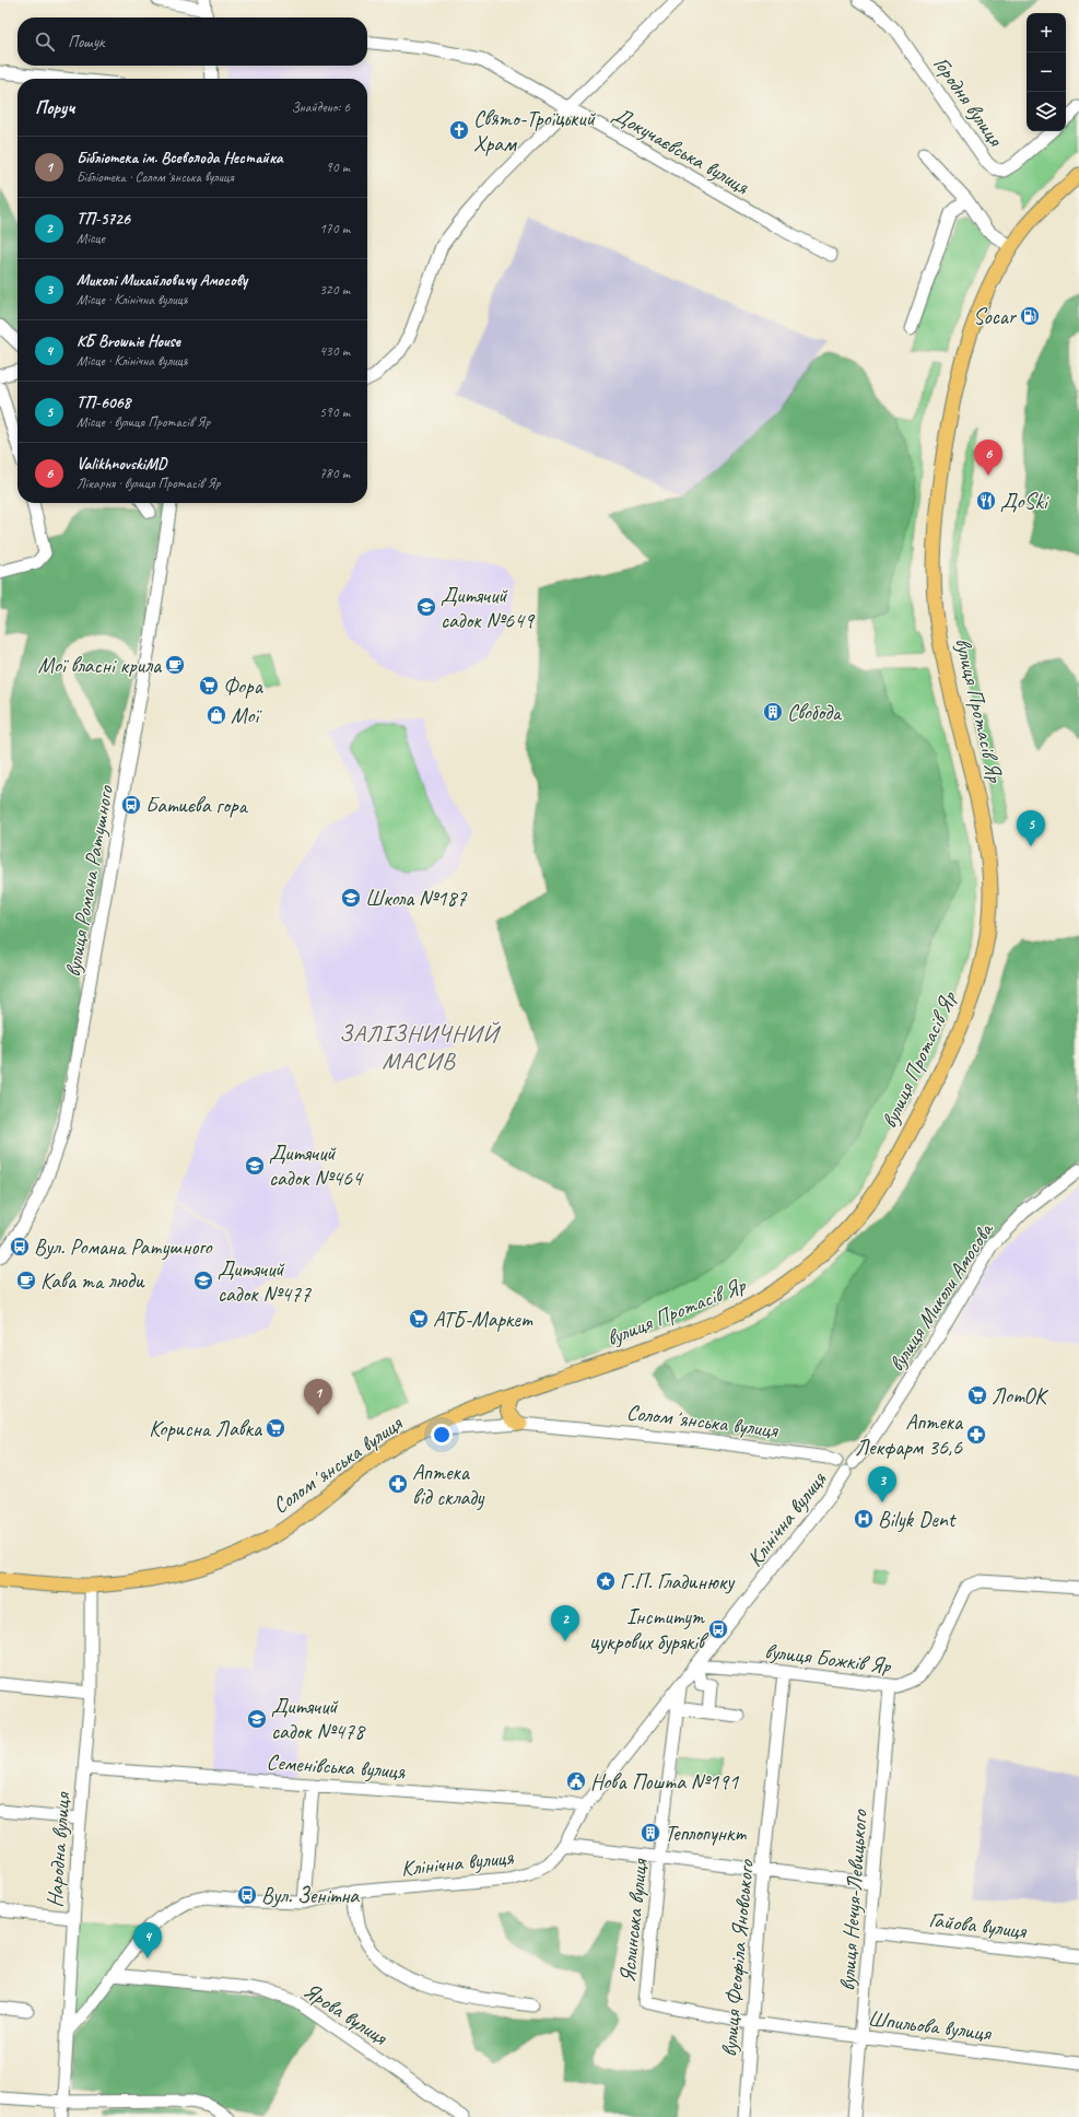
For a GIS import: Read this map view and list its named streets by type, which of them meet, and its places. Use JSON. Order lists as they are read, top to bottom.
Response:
{
  "streets": {
    "main road": ["вулиця Протасів Яр", "Соломʼянська вулиця"],
    "street": [
      "Городня вулиця",
      "Докучаєвська вулиця",
      "вулиця Романа Ратушного",
      "вулиця Миколи Амосова",
      "Клінічна вулиця",
      "вулиця Божків Яр",
      "Семенівська вулиця",
      "Народна вулиця",
      "вулиця Нечуя-Левицького",
      "Яслинська вулиця",
      "Гайова вулиця",
      "вулиця Феофіла Яновського",
      "Ярова вулиця",
      "Шпильова вулиця"
    ]
  },
  "crossings": [
    ["вулиця Протасів Яр", "Соломʼянська вулиця"],
    ["вулиця Миколи Амосова", "Соломʼянська вулиця"],
    ["вулиця Миколи Амосова", "Клінічна вулиця"],
    ["Соломʼянська вулиця", "Клінічна вулиця"],
    ["Соломʼянська вулиця", "Народна вулиця"],
    ["Клінічна вулиця", "вулиця Божків Яр"],
    ["Клінічна вулиця", "Семенівська вулиця"],
    ["Клінічна вулиця", "Народна вулиця"],
    ["Клінічна вулиця", "Яслинська вулиця"],
    ["Клінічна вулиця", "Ярова вулиця"],
    ["вулиця Божків Яр", "вулиця Нечуя-Левицького"],
    ["вулиця Божків Яр", "вулиця Феофіла Яновського"],
    ["Семенівська вулиця", "Народна вулиця"],
    ["вулиця Нечуя-Левицького", "Гайова вулиця"],
    ["вулиця Нечуя-Левицького", "Шпильова вулиця"],
    ["Яслинська вулиця", "Шпильова вулиця"],
    ["вулиця Феофіла Яновського", "Шпильова вулиця"]
  ],
  "districts": ["ЗАЛІЗНИЧНИЙ МАСИВ"],
  "places": {
    "church": ["Свято-Троїцький Храм"],
    "fuel station": ["Socar"],
    "restaurant": ["ДоSki"],
    "school or university": [
      "Дитячий садок №649",
      "Школа №187",
      "Дитячий садок №464",
      "Дитячий садок №477",
      "Дитячий садок №478"
    ],
    "cafe": ["Мої власні крила", "Кава та люди"],
    "supermarket": [
      "Фора",
      "АТБ-Маркет",
      "ЛотОК",
      "Корисна Лавка"
    ],
    "building": ["Свобода", "Теплопункт"],
    "shop": ["Мої"],
    "bus stop": [
      "Батиєва гора",
      "Вул. Романа Ратушного",
      "Інститут цукрових буряків",
      "Вул. Зенітна"
    ],
    "pharmacy": ["Аптека Лекфарм 36,6", "Аптека від складу"],
    "hospital": ["Bilyk Dent"],
    "place": ["Г.П. Гладинюку"],
    "public building": ["Нова Пошта №191"]
  },
  "page": {
    "map_buttons": ["+", "−"],
    "search": "Пошук",
    "heading": ["Поруч", "Знайдено: 6"],
    "list": [
      {
        "mark": "1",
        "name": "Бібліотека ім. Всеволода Нестайка",
        "note": "Бібліотека · Соломʼянська вулиця",
        "value": "90 m"
      },
      {
        "mark": "2",
        "name": "ТП-5726",
        "note": "Місце",
        "value": "170 m"
      },
      {
        "mark": "3",
        "name": "Миколі Михайловичу Амосову",
        "note": "Місце · Клінічна вулиця",
        "value": "320 m"
      },
      {
        "mark": "4",
        "name": "КБ Brownie House",
        "note": "Місце · Клінічна вулиця",
        "value": "430 m"
      },
      {
        "mark": "5",
        "name": "ТП-6068",
        "note": "Місце · вулиця Протасів Яр",
        "value": "590 m"
      },
      {
        "mark": "6",
        "name": "ValikhnovskiMD",
        "note": "Лікарня · вулиця Протасів Яр",
        "value": "780 m"
      }
    ],
    "pins": [
      "6",
      "5",
      "1",
      "3",
      "2",
      "4"
    ]
  }
}
